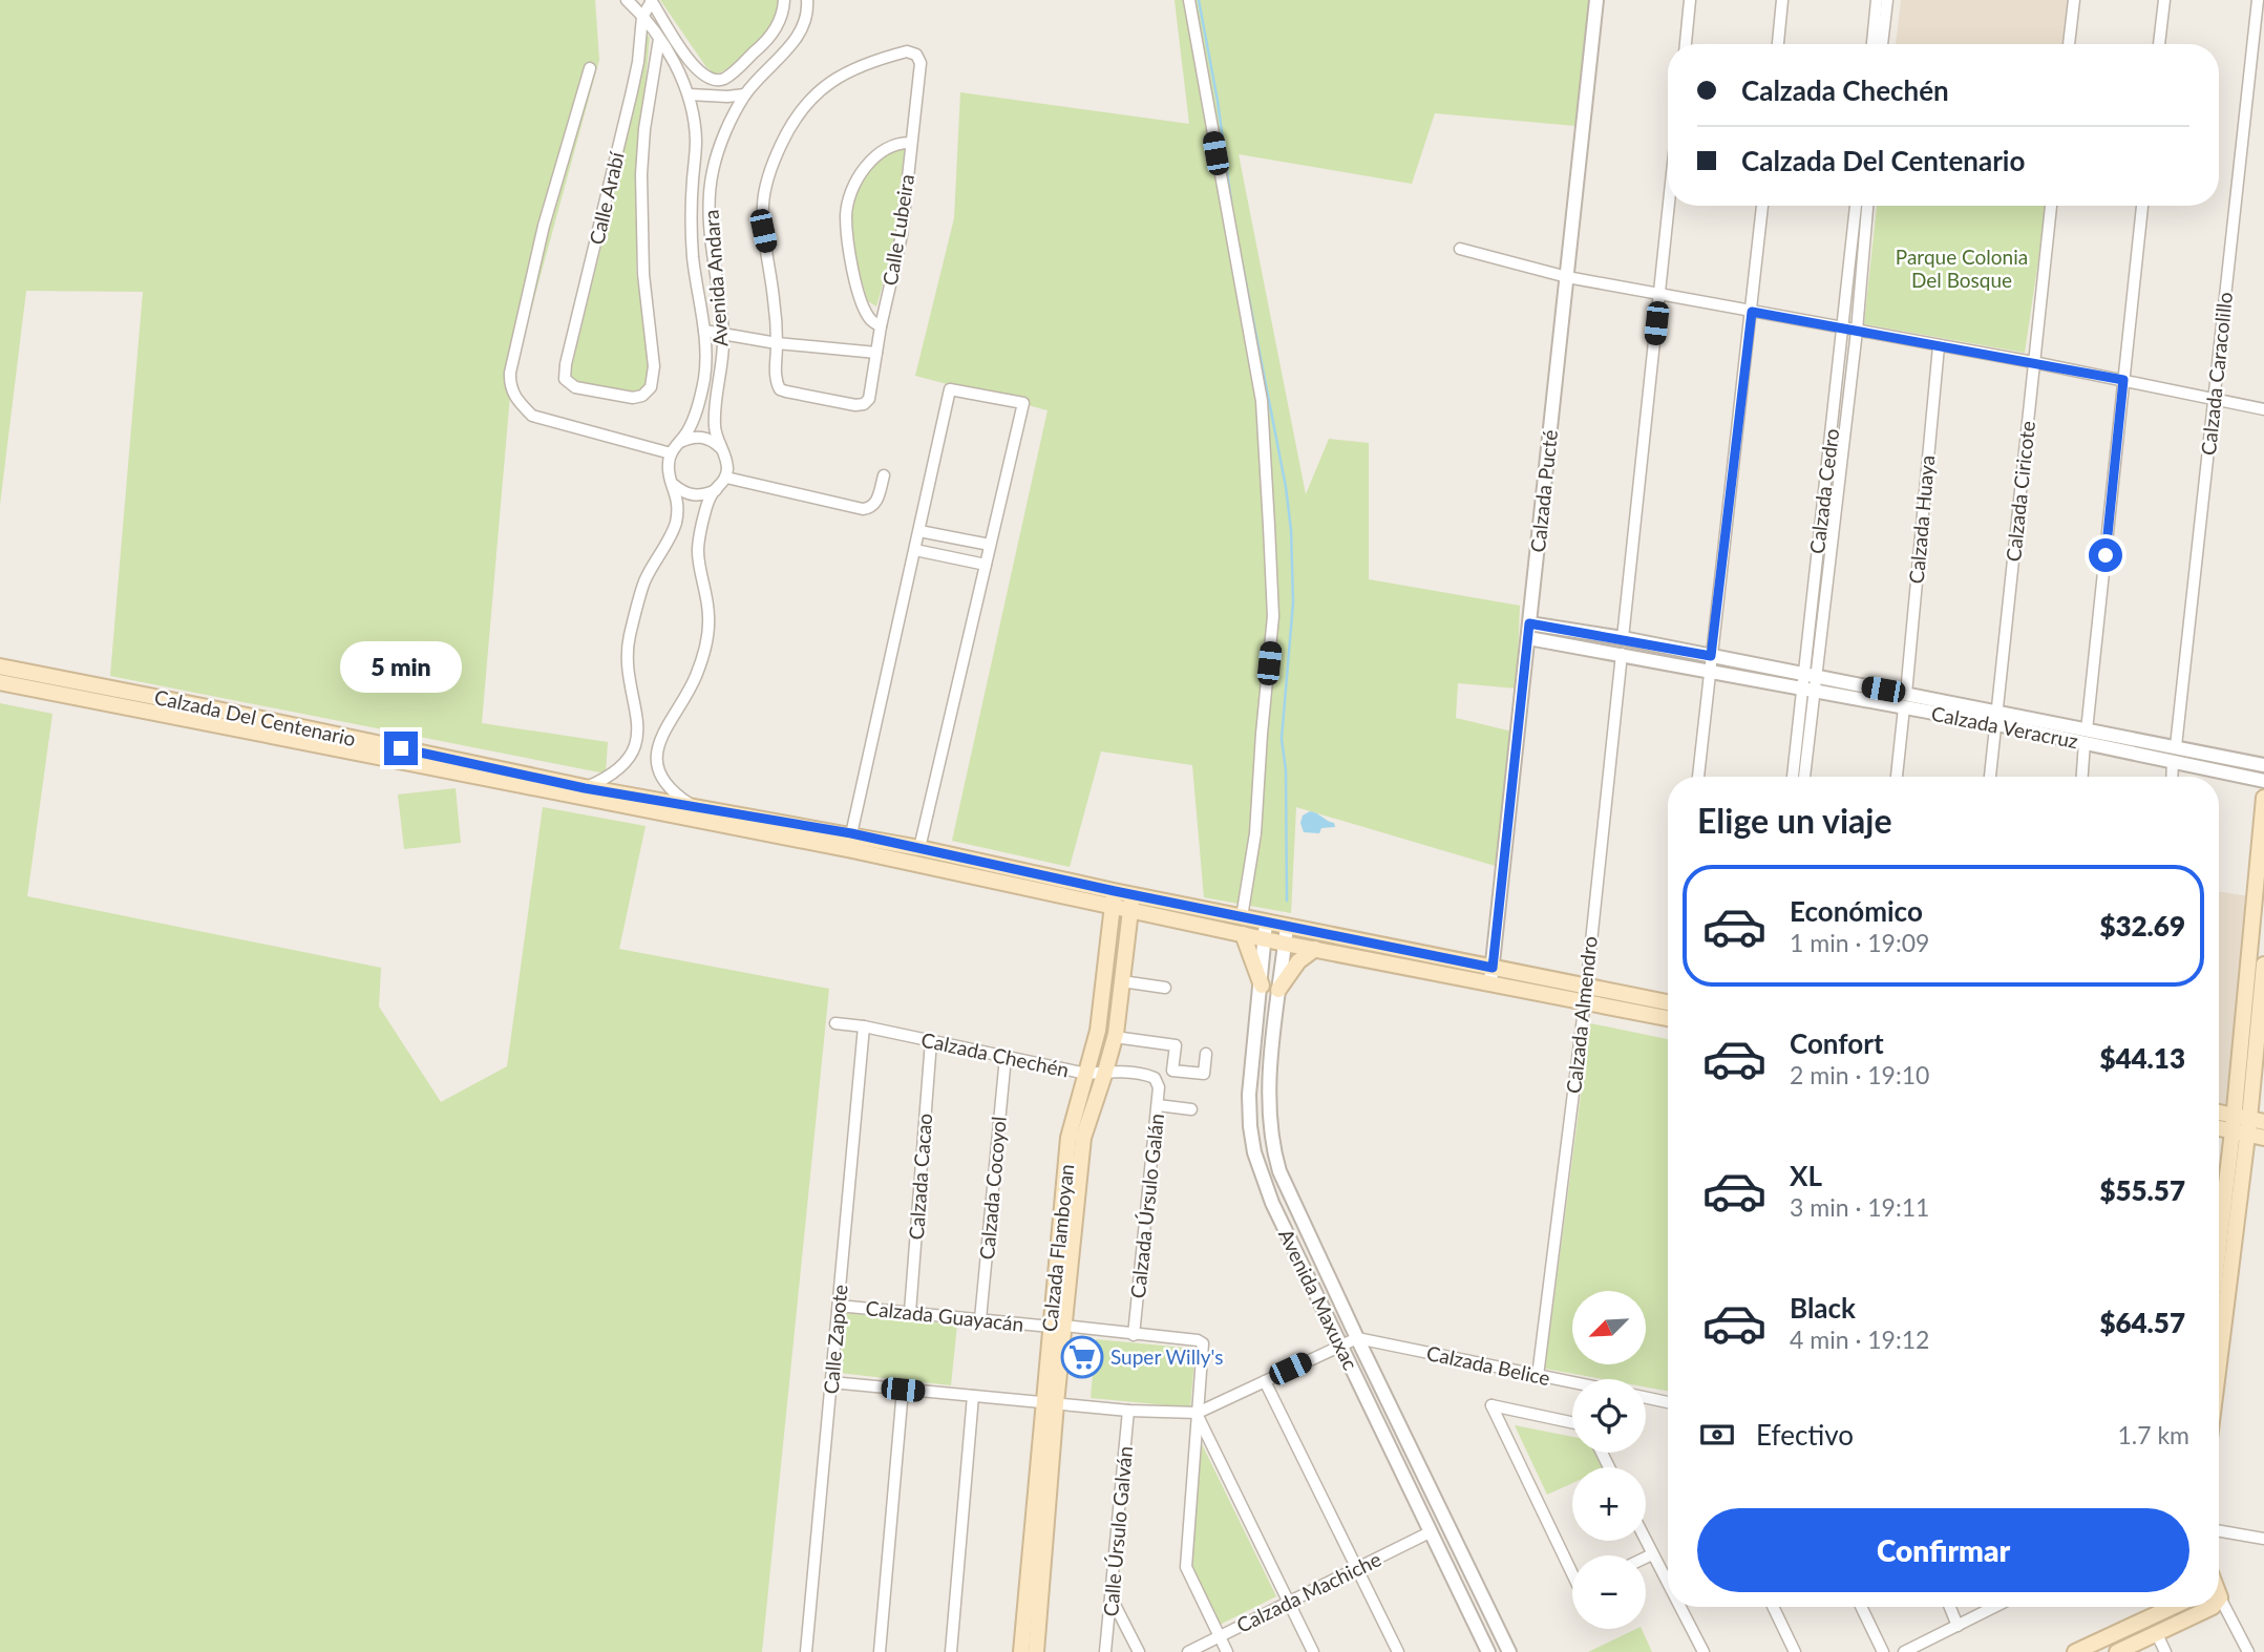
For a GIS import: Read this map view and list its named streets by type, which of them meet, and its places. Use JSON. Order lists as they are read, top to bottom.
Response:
{
  "streets": {
    "main road": ["Calzada Del Centenario", "Calzada Flamboyan"],
    "street": [
      "Calle Arabí",
      "Calle Lubeira",
      "Avenida Andara",
      "Calzada Caracolillo",
      "Calzada Pucté",
      "Calzada Cedro",
      "Calzada Ciricote",
      "Calzada Huaya",
      "Calzada Veracruz",
      "Calzada Almendro",
      "Calzada Chechén",
      "Calzada Cacao",
      "Calzada Cocoyol",
      "Calzada Úrsulo Galán",
      "Avenida Maxuxac",
      "Calzada Guayacán",
      "Calle Zapote",
      "Calzada Belice",
      "Calle Úrsulo Galván",
      "Calzada Machiche"
    ]
  },
  "crossings": [
    ["Calle Arabí", "Avenida Andara"],
    ["Calzada Caracolillo", "Calzada Veracruz"],
    ["Calzada Pucté", "Calzada Del Centenario"],
    ["Calzada Pucté", "Calzada Veracruz"],
    ["Calzada Cedro", "Calzada Veracruz"],
    ["Calzada Ciricote", "Calzada Veracruz"],
    ["Calzada Huaya", "Calzada Veracruz"],
    ["Calzada Del Centenario", "Calzada Almendro"],
    ["Calzada Del Centenario", "Calzada Flamboyan"],
    ["Calzada Del Centenario", "Avenida Maxuxac"],
    ["Calzada Veracruz", "Calzada Almendro"],
    ["Calzada Almendro", "Calzada Belice"],
    ["Calzada Chechén", "Calzada Cacao"],
    ["Calzada Chechén", "Calzada Cocoyol"],
    ["Calzada Chechén", "Calzada Úrsulo Galán"],
    ["Calzada Chechén", "Calzada Flamboyan"],
    ["Calzada Chechén", "Calle Zapote"],
    ["Calzada Cacao", "Calzada Guayacán"],
    ["Calzada Cocoyol", "Calzada Guayacán"],
    ["Calzada Úrsulo Galán", "Calzada Guayacán"],
    ["Calzada Flamboyan", "Calzada Guayacán"],
    ["Avenida Maxuxac", "Calzada Belice"],
    ["Avenida Maxuxac", "Calzada Machiche"],
    ["Calzada Guayacán", "Calle Zapote"]
  ],
  "parks": ["Parque Colonia Del Bosque"],
  "places": {
    "supermarket": ["Super Willy's"]
  },
  "north": "bottom left",
  "page": {
    "banner": ["Calzada Chechén", "Calzada Del Centenario"],
    "bubble": "5 min",
    "heading": "Elige un viaje",
    "list": [
      {
        "name": "Económico",
        "note": "1 min · 19:09",
        "value": "$32.69"
      },
      {
        "name": "Confort",
        "note": "2 min · 19:10",
        "value": "$44.13"
      },
      {
        "name": "XL",
        "note": "3 min · 19:11",
        "value": "$55.57"
      },
      {
        "name": "Black",
        "note": "4 min · 19:12",
        "value": "$64.57"
      }
    ],
    "map_buttons": ["+", "−"],
    "pay": ["Efectivo", "1.7 km"],
    "buttons": "Confirmar"
  }
}
